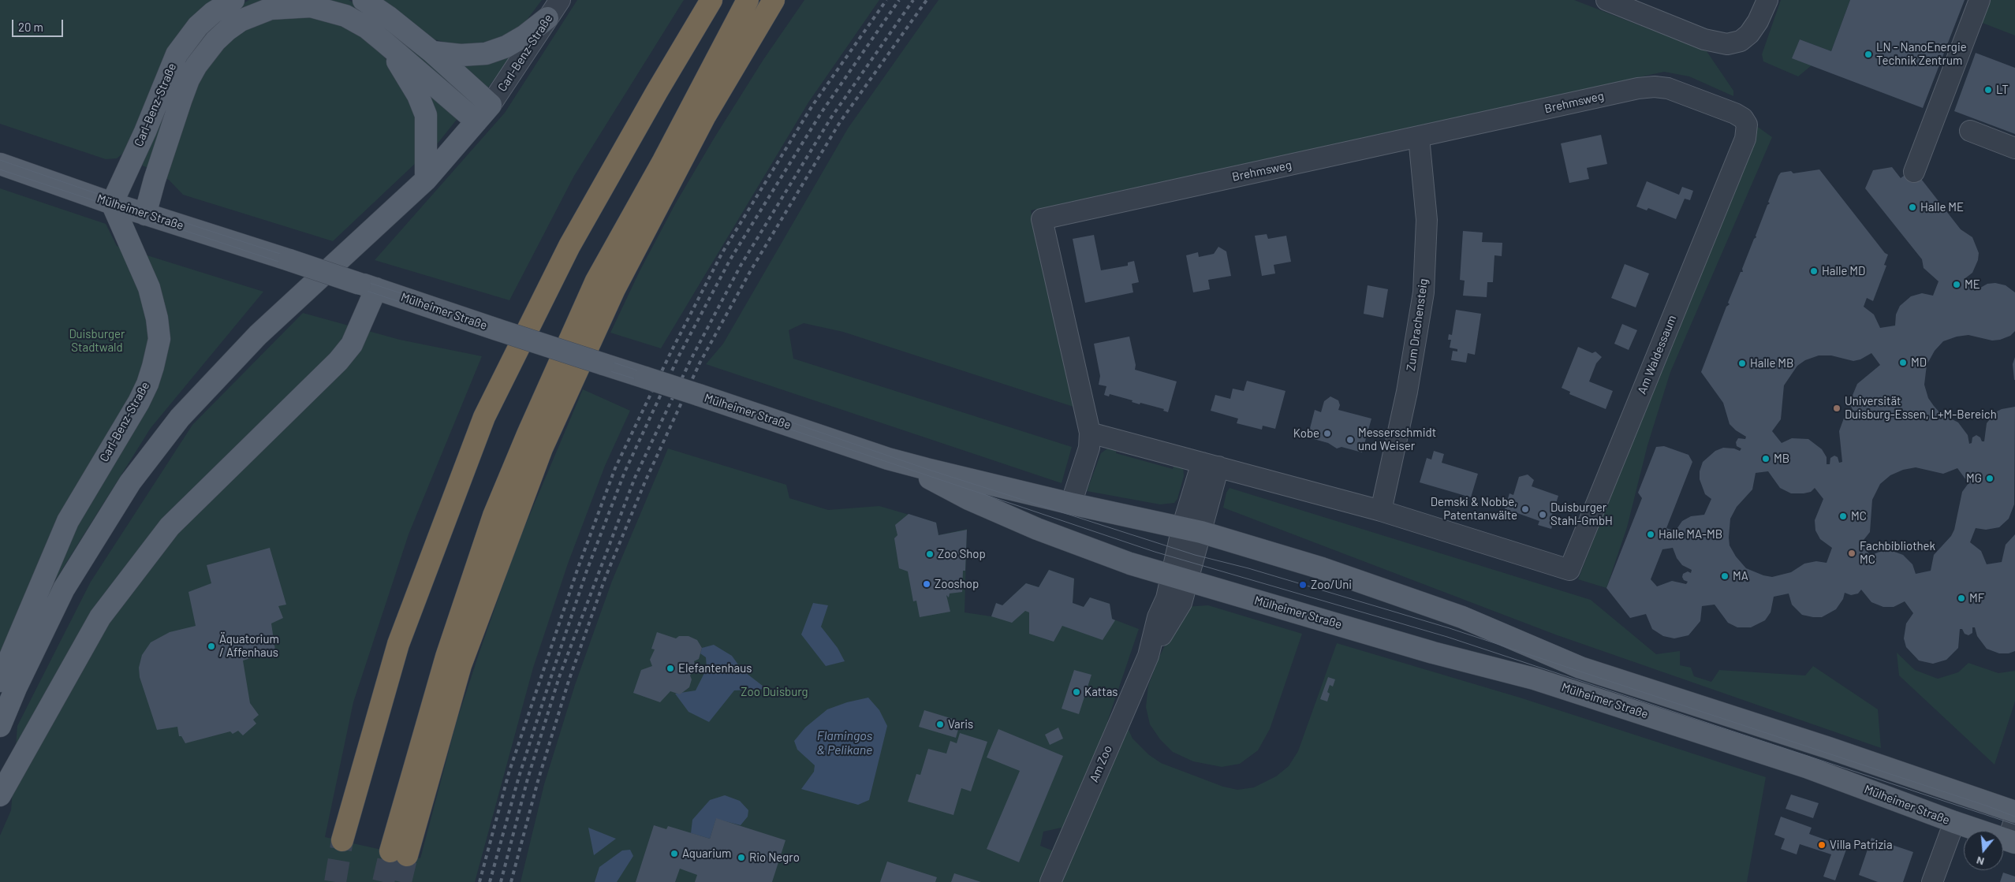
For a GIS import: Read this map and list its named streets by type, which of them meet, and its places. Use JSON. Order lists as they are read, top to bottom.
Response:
{
  "streets": {
    "main road": ["Carl-Benz-Straße", "Mülheimer Straße"],
    "street": [
      "Brehmsweg",
      "Zum Drachensteig",
      "Am Waldessaum",
      "Am Zoo"
    ]
  },
  "crossings": [
    ["Carl-Benz-Straße", "Mülheimer Straße"],
    ["Brehmsweg", "Mülheimer Straße"],
    ["Brehmsweg", "Zum Drachensteig"],
    ["Brehmsweg", "Am Waldessaum"],
    ["Mülheimer Straße", "Am Zoo"],
    ["Zum Drachensteig", "Am Waldessaum"]
  ],
  "water": ["Flamingos & Pelikane"],
  "parks": ["Duisburger Stadtwald", "Zoo Duisburg"],
  "places": [
    "LN - NanoEnergie Technik Zentrum",
    "LT",
    "Halle ME",
    "Halle MD",
    "ME",
    "MD",
    "Halle MB",
    "Universität Duisburg-Essen, L+M-Bereich",
    "Kobe",
    "Messerschmidt und Weiser",
    "MB",
    "MG",
    "Demski & Nobbe, Patentanwälte",
    "Duisburger Stahl-GmbH",
    "MC",
    "Halle MA-MB",
    "Fachbibliothek MC",
    "Zoo Shop",
    "MA",
    "Zooshop",
    "Zoo/Uni",
    "MF",
    "Äquatorium / Affenhaus",
    "Elefantenhaus",
    "Kattas",
    "Varis",
    "Villa Patrizia",
    "Aquarium",
    "Rio Negro"
  ],
  "scale_bar": "20 m",
  "north": "bottom"
}
